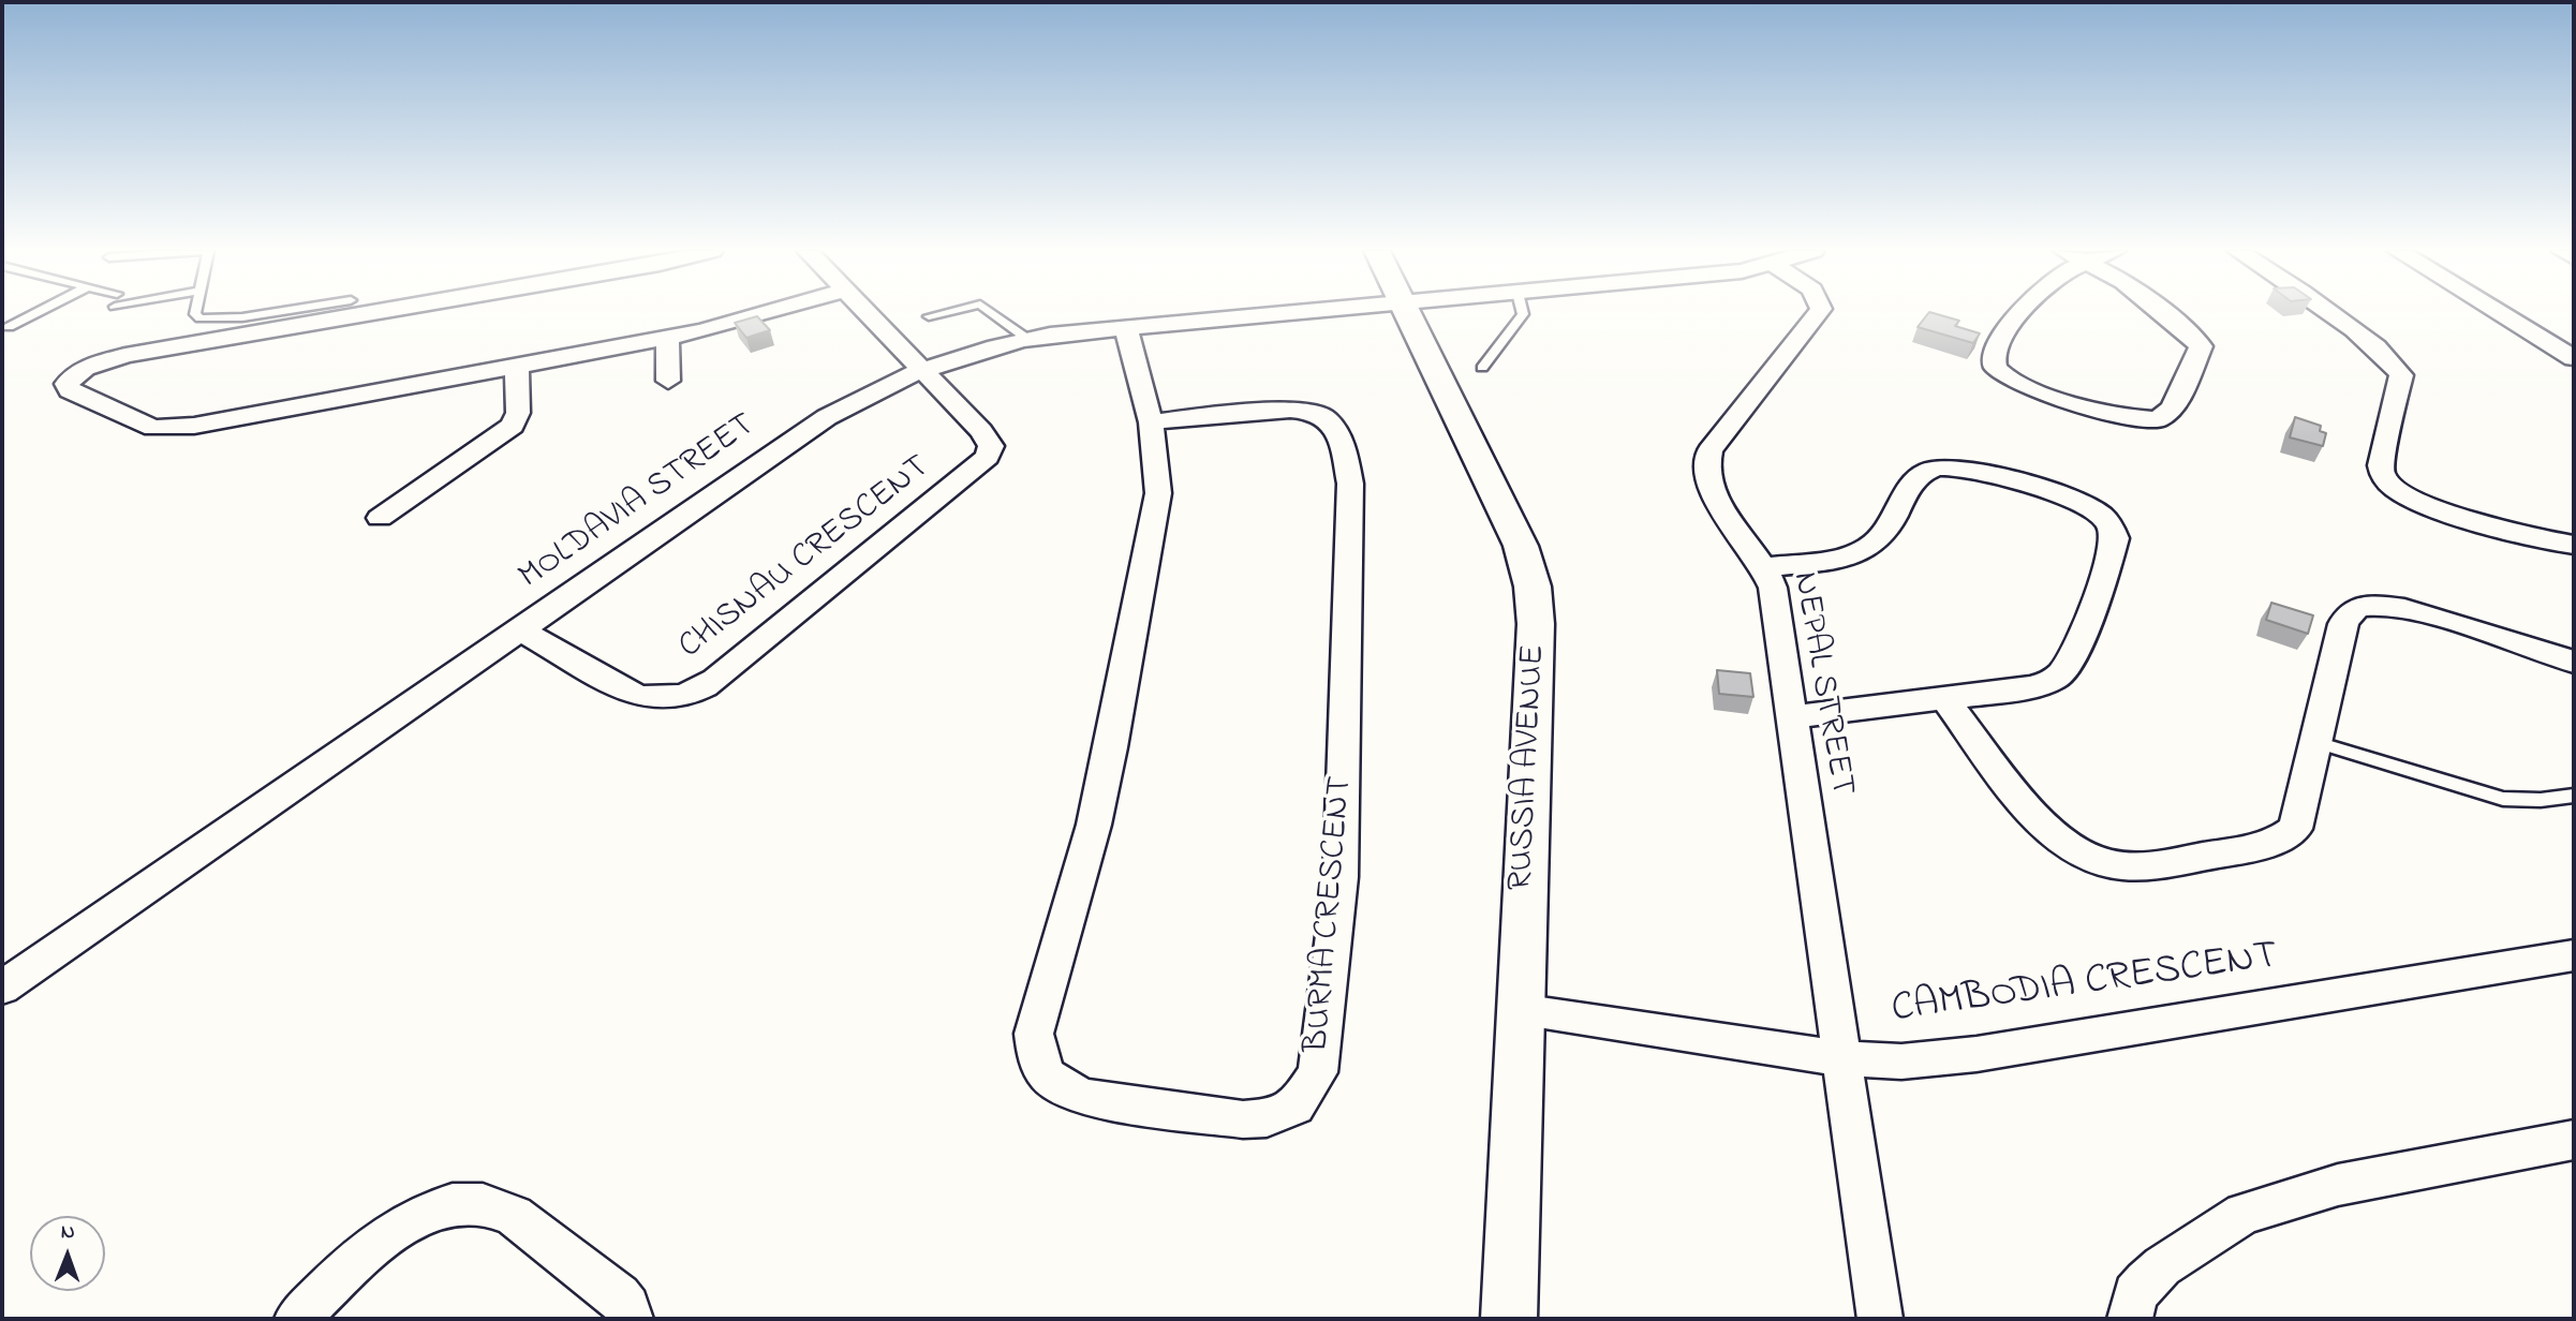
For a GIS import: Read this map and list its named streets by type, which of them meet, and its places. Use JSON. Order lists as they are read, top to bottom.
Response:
{
  "streets": {
    "street": [
      "MOLDAVIA STREET",
      "CHISNAU CRESCENT",
      "NEPAL STREET",
      "RUSSIA AVENUE",
      "BURMA CRESCENT",
      "CAMBODIA CRESCENT"
    ]
  },
  "crossings": [
    ["MOLDAVIA STREET", "CHISNAU CRESCENT"],
    ["MOLDAVIA STREET", "BURMA CRESCENT"],
    ["NEPAL STREET", "CAMBODIA CRESCENT"],
    ["RUSSIA AVENUE", "CAMBODIA CRESCENT"]
  ],
  "north": "top"
}
